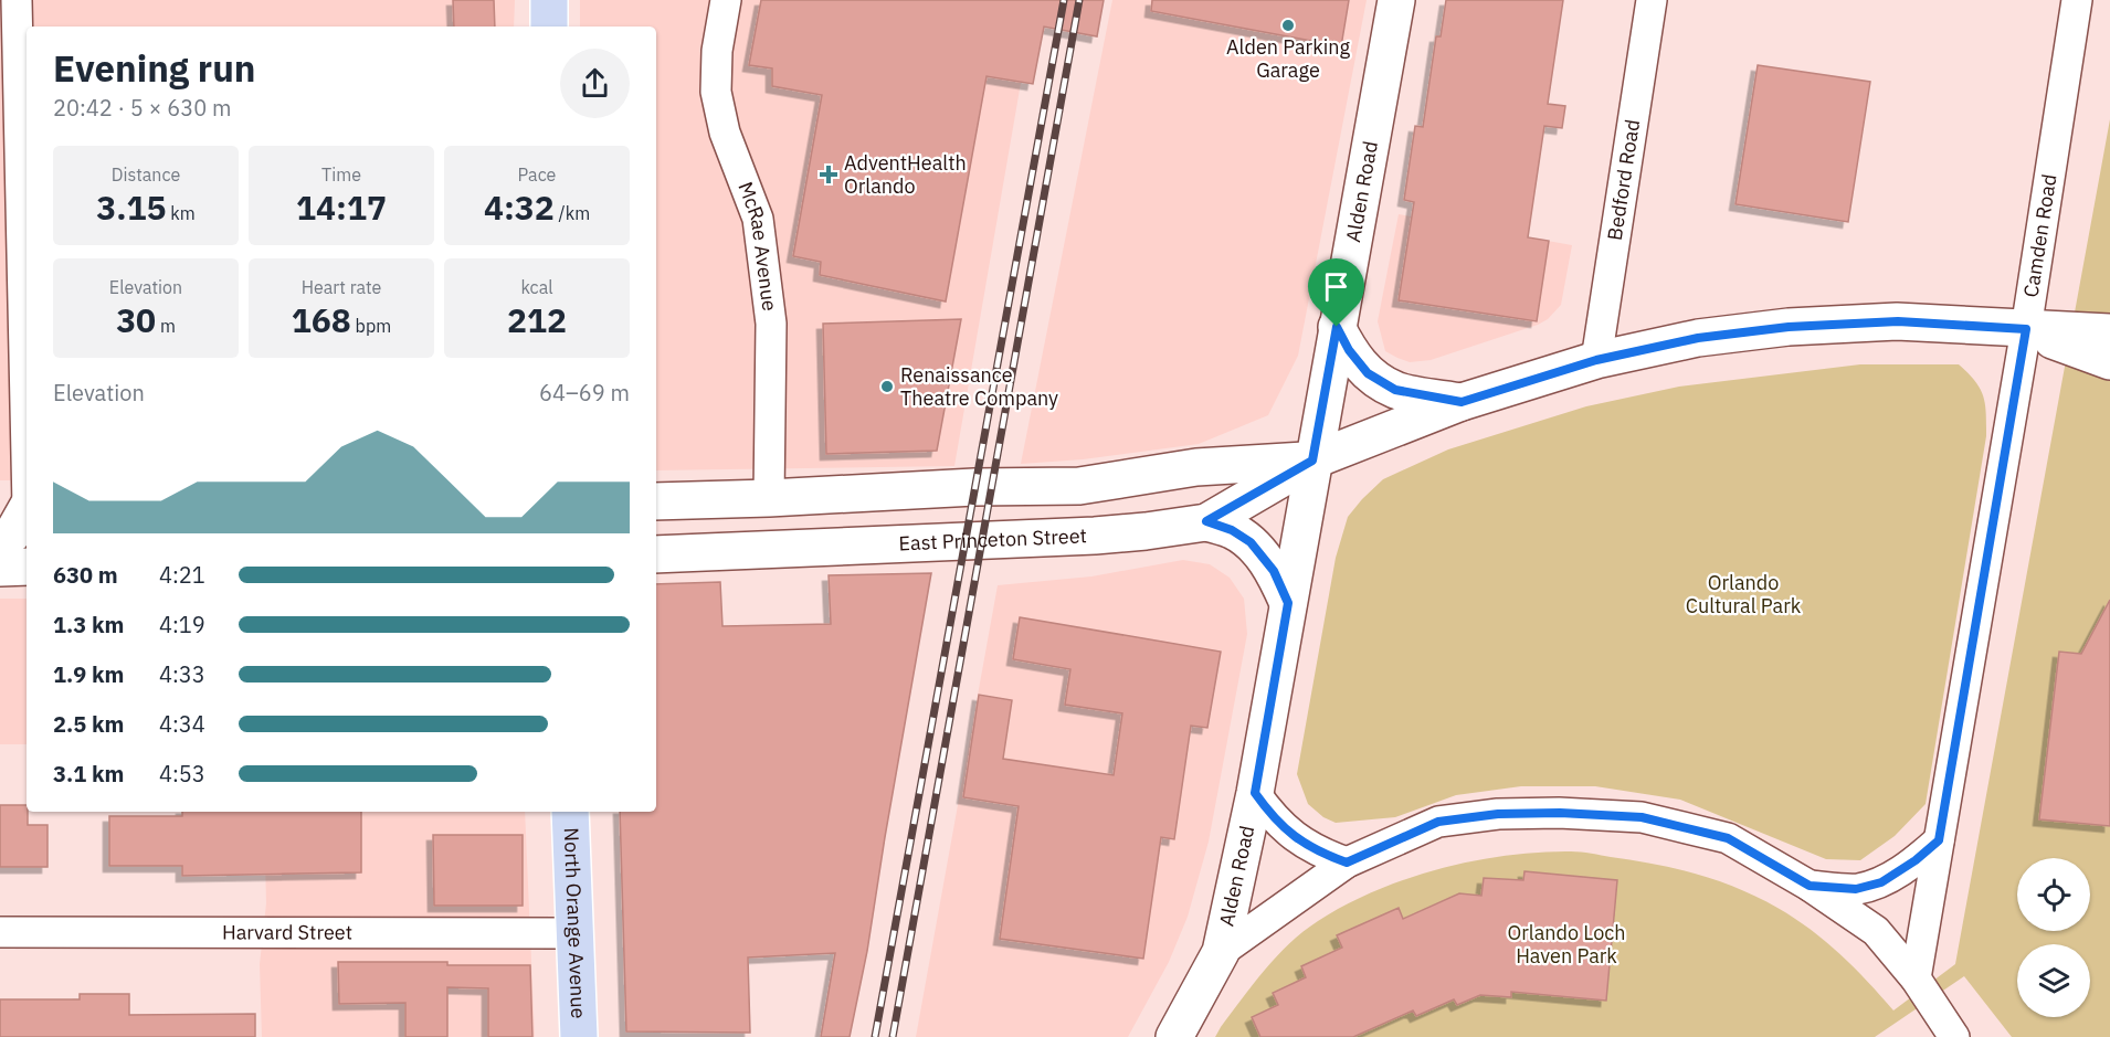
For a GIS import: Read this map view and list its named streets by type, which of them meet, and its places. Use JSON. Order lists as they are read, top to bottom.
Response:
{
  "streets": {
    "main road": ["Alden Road", "East Princeton Street", "North Orange Avenue"],
    "street": [
      "Bedford Road",
      "Camden Road",
      "McRae Avenue",
      "Harvard Street"
    ]
  },
  "crossings": [
    ["Bedford Road", "East Princeton Street"],
    ["Alden Road", "East Princeton Street"],
    ["Camden Road", "East Princeton Street"],
    ["McRae Avenue", "East Princeton Street"],
    ["North Orange Avenue", "Harvard Street"]
  ],
  "parks": ["Orlando Cultural Park", "Orlando Loch Haven Park"],
  "places": {
    "other": ["Alden Parking Garage", "Renaissance Theatre Company"],
    "health": ["AdventHealth Orlando"]
  },
  "page": {
    "heading": ["Evening run", "20:42 · 5 × 630 m"],
    "stats": [
      ["Distance", "3.15 km"],
      ["Time", "14:17"],
      ["Pace", "4:32 /km"],
      ["Elevation", "30 m"],
      ["Heart rate", "168 bpm"],
      ["kcal", "212"]
    ],
    "chart": ["Elevation", "64–69 m"],
    "list": [
      {
        "name": "630 m",
        "note": "4:21"
      },
      {
        "name": "1.3 km",
        "note": "4:19"
      },
      {
        "name": "1.9 km",
        "note": "4:33"
      },
      {
        "name": "2.5 km",
        "note": "4:34"
      },
      {
        "name": "3.1 km",
        "note": "4:53"
      }
    ]
  }
}
